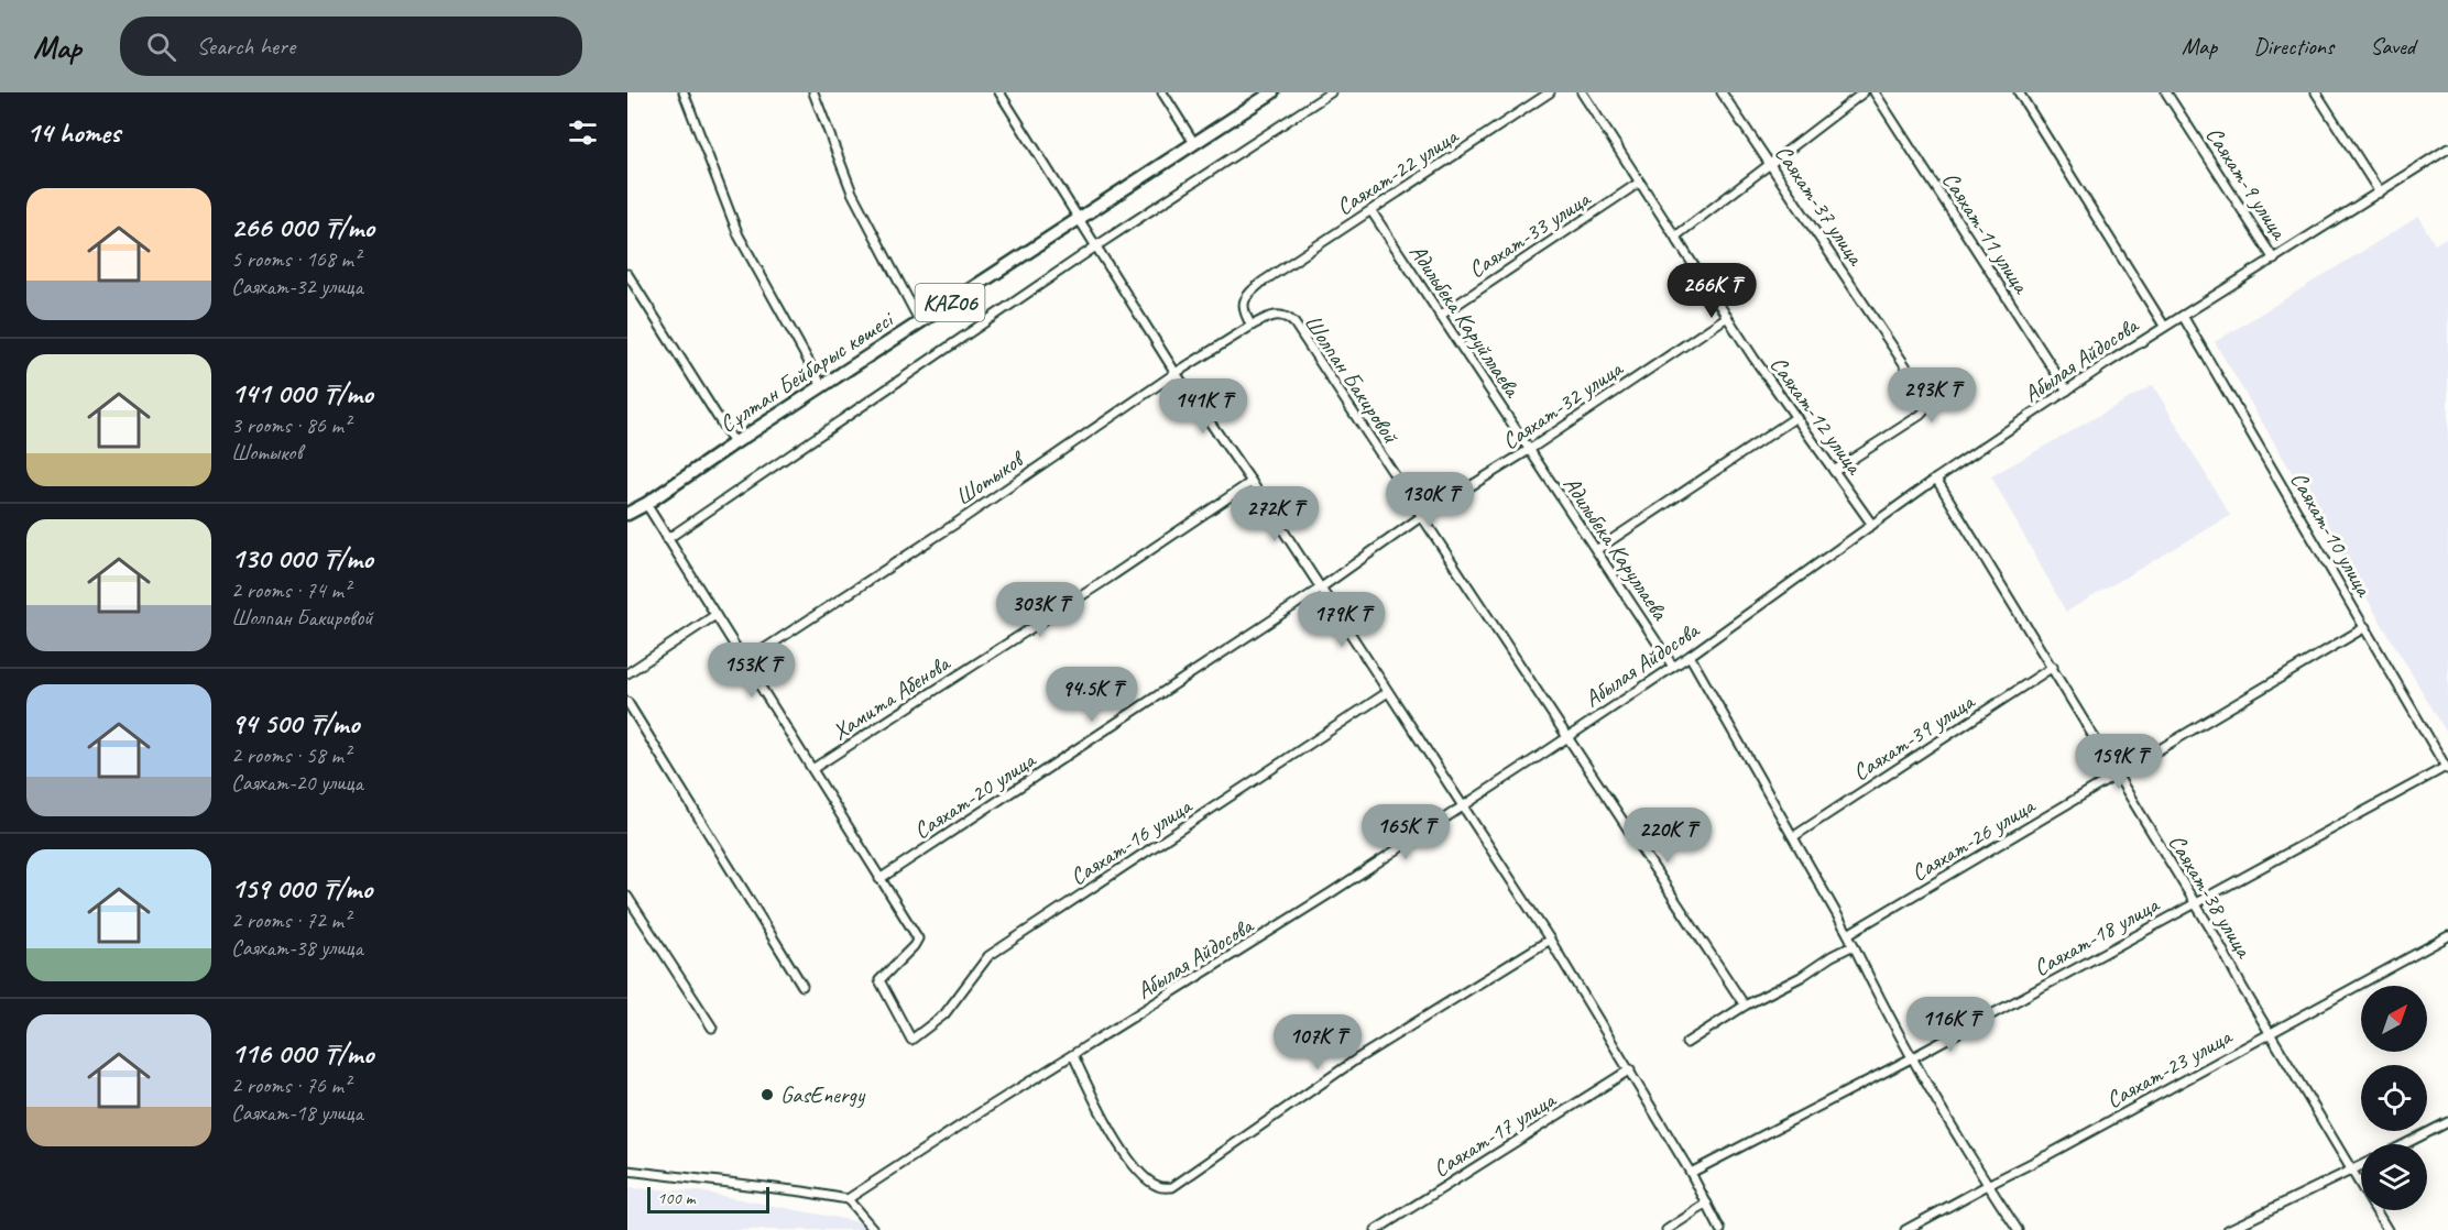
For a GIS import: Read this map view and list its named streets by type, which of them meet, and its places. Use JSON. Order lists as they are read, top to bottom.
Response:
{
  "streets": {
    "main road": ["KAZ06", "Сұлтан Бейбарыс көшесі"],
    "street": [
      "Саяхат-22 улица",
      "Саяхат-9 улица",
      "Саяхат-37 улица",
      "Саяхат-11 улица",
      "Саяхат-33 улица",
      "Адильбека Каруйллаева",
      "Абылая Айдосова",
      "Шолпан Бакировой",
      "Саяхат-32 улица",
      "Саяхат-12 улица",
      "Шотыков",
      "Саяхат-10 улица",
      "Адильбека Каруллаева",
      "Хамита Абенова",
      "Саяхат-39 улица",
      "Саяхат-20 улица",
      "Саяхат-26 улица",
      "Саяхат-16 улица",
      "Саяхат-38 улица",
      "Саяхат-18 улица",
      "Саяхат-23 улица",
      "Саяхат-17 улица"
    ]
  },
  "crossings": [
    ["Саяхат-22 улица", "Адильбека Каруйллаева"],
    ["Саяхат-22 улица", "Шолпан Бакировой"],
    ["Саяхат-22 улица", "Шотыков"],
    ["Саяхат-9 улица", "Абылая Айдосова"],
    ["Саяхат-37 улица", "Саяхат-12 улица"],
    ["Саяхат-11 улица", "Абылая Айдосова"],
    ["Саяхат-33 улица", "Адильбека Каруйллаева"],
    ["Саяхат-33 улица", "Саяхат-12 улица"],
    ["Адильбека Каруйллаева", "Саяхат-32 улица"],
    ["Адильбека Каруйллаева", "Адильбека Каруллаева"],
    ["Абылая Айдосова", "Шолпан Бакировой"],
    ["Абылая Айдосова", "Саяхат-12 улица"],
    ["Абылая Айдосова", "Саяхат-10 улица"],
    ["Абылая Айдосова", "Адильбека Каруллаева"],
    ["Абылая Айдосова", "Саяхат-38 улица"],
    ["Шолпан Бакировой", "Саяхат-32 улица"],
    ["Шолпан Бакировой", "Шотыков"],
    ["Саяхат-32 улица", "Саяхат-12 улица"],
    ["Саяхат-32 улица", "Адильбека Каруллаева"],
    ["Саяхат-32 улица", "Саяхат-20 улица"],
    ["Саяхат-10 улица", "Саяхат-26 улица"],
    ["Саяхат-10 улица", "Саяхат-18 улица"],
    ["Саяхат-39 улица", "Саяхат-38 улица"],
    ["Саяхат-20 улица", "Саяхат-16 улица"],
    ["Саяхат-26 улица", "Саяхат-38 улица"],
    ["Саяхат-38 улица", "Саяхат-18 улица"],
    ["Саяхат-38 улица", "Саяхат-23 улица"]
  ],
  "places": ["GasEnergy"],
  "scale_bar": "100 m",
  "north": "top right",
  "page": {
    "header": "Map",
    "search": "Search here",
    "nav": ["Map", "Directions", "Saved"],
    "heading": "14 homes",
    "list": [
      {
        "name": "266 000 ₸/mo",
        "note": "5 rooms · 168 m² · Саяхат-32 улица"
      },
      {
        "name": "141 000 ₸/mo",
        "note": "3 rooms · 86 m² · Шотыков"
      },
      {
        "name": "130 000 ₸/mo",
        "note": "2 rooms · 74 m² · Шолпан Бакировой"
      },
      {
        "name": "94 500 ₸/mo",
        "note": "2 rooms · 58 m² · Саяхат-20 улица"
      },
      {
        "name": "159 000 ₸/mo",
        "note": "2 rooms · 72 m² · Саяхат-38 улица"
      },
      {
        "name": "116 000 ₸/mo",
        "note": "2 rooms · 76 m² · Саяхат-18 улица"
      }
    ],
    "price": [
      "266K ₸",
      "293K ₸",
      "141K ₸",
      "130K ₸",
      "272K ₸",
      "303K ₸",
      "179K ₸",
      "153K ₸",
      "94.5K ₸",
      "159K ₸",
      "165K ₸",
      "220K ₸",
      "116K ₸",
      "107K ₸"
    ],
    "scale": "100 m"
  }
}
